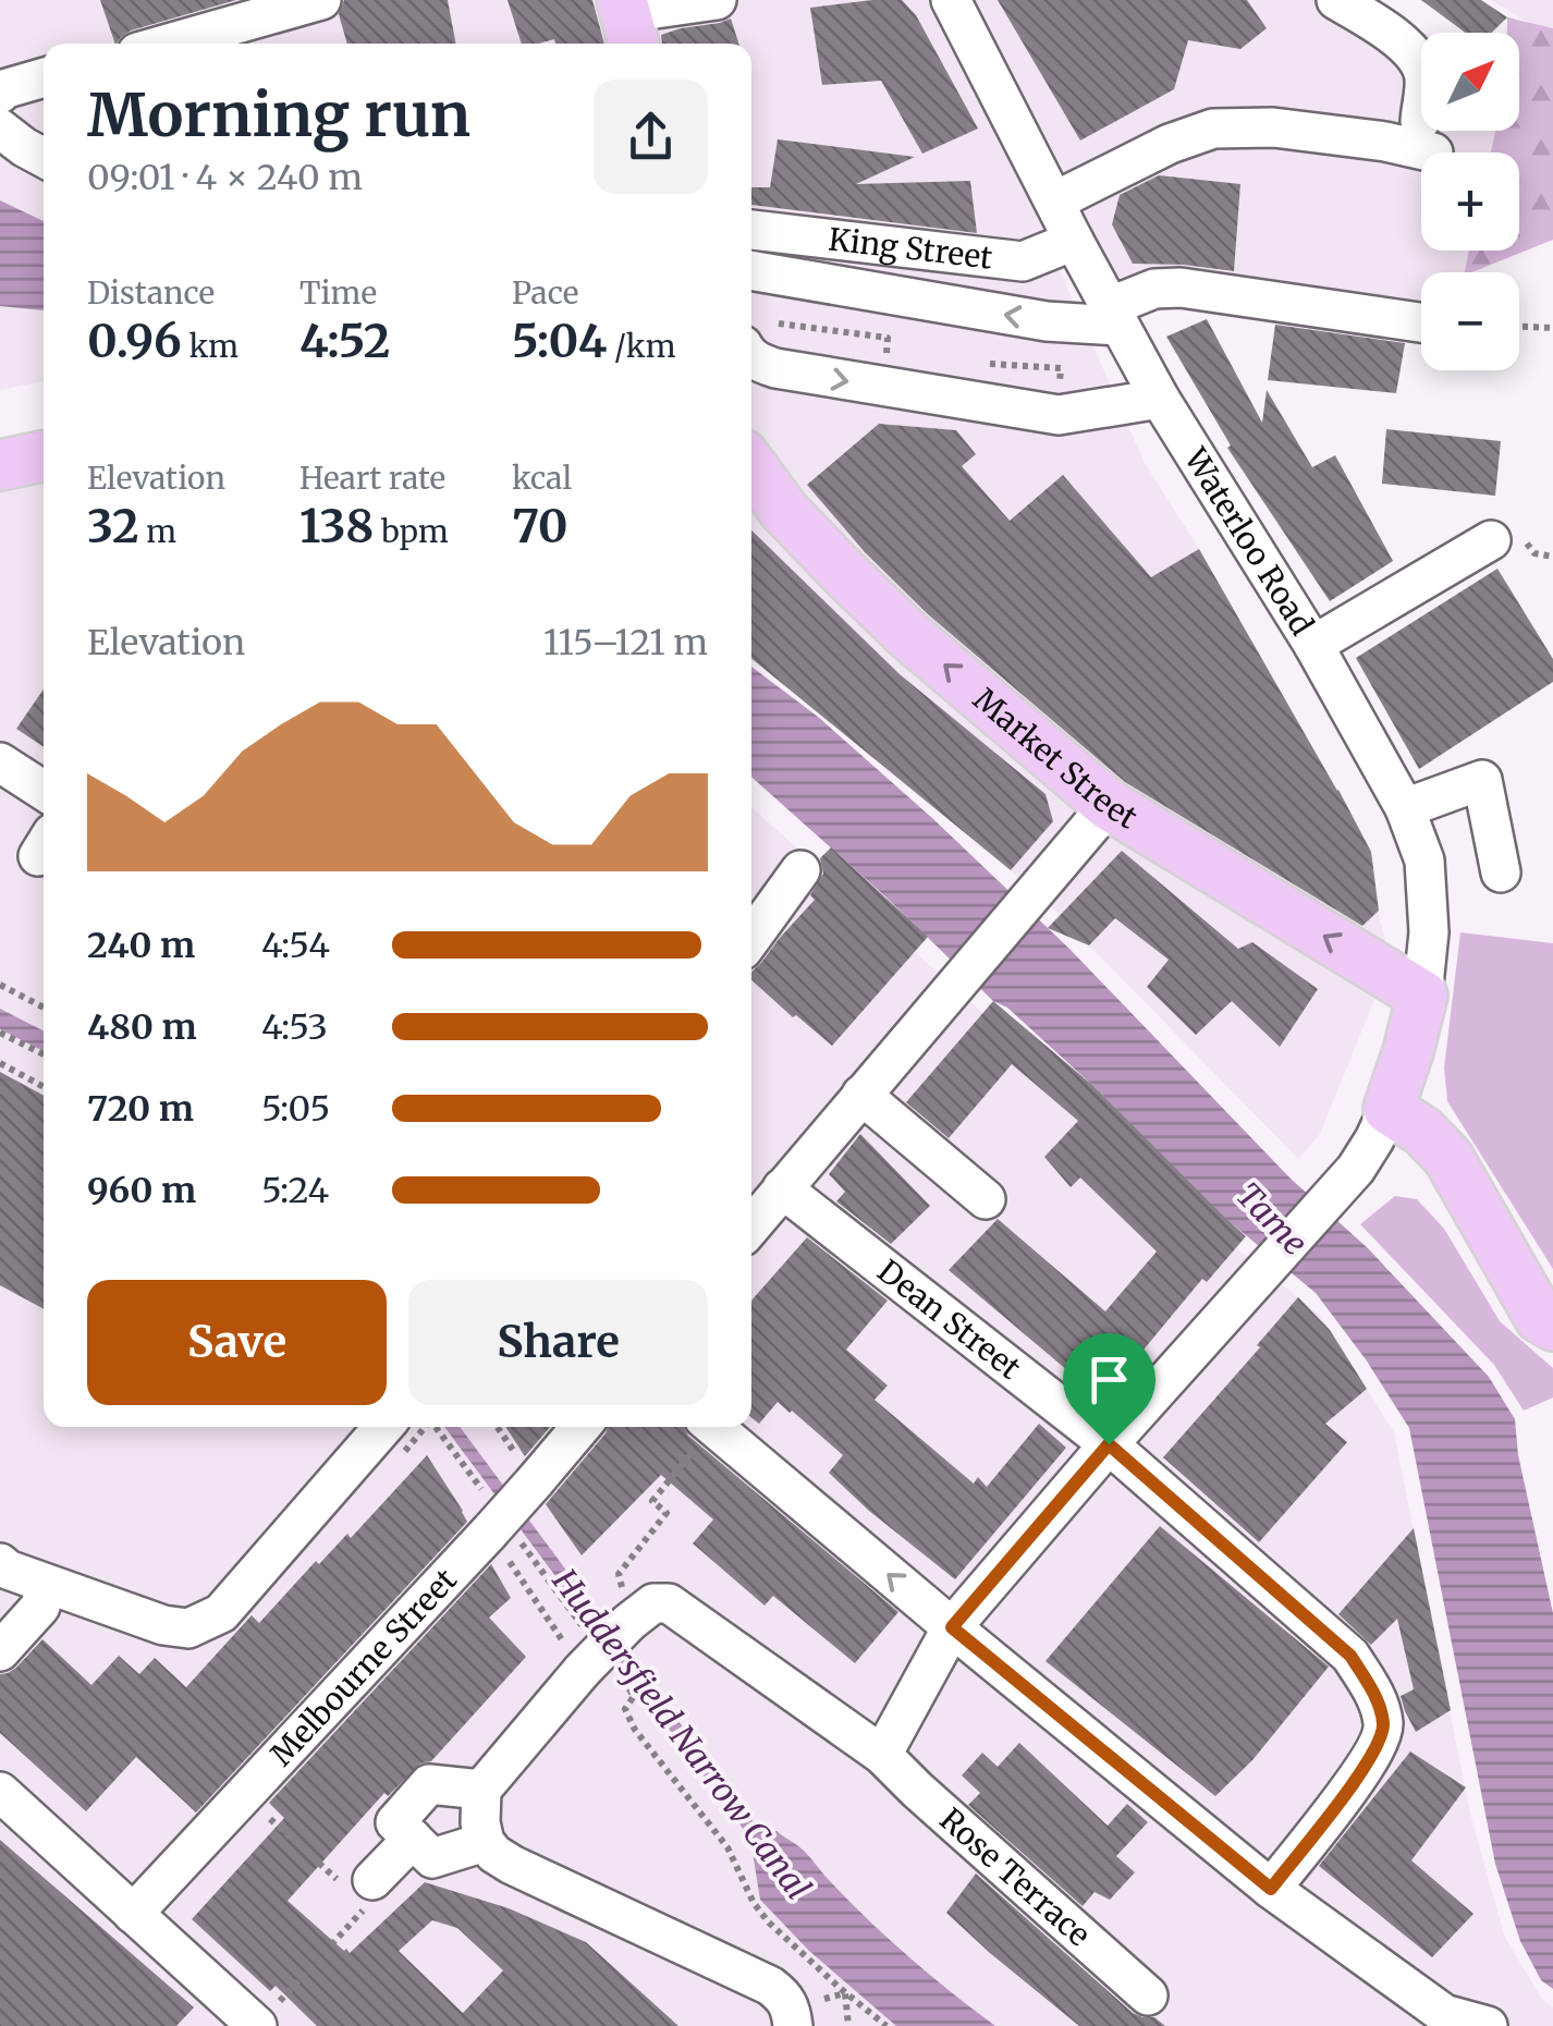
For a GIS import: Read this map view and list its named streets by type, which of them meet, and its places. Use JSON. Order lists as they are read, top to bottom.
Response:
{
  "streets": {
    "main road": ["Waterloo Road", "Market Street"],
    "street": [
      "King Street",
      "Dean Street",
      "Melbourne Street",
      "Rose Terrace"
    ]
  },
  "crossings": [
    ["King Street", "Waterloo Road"],
    ["Waterloo Road", "Market Street"]
  ],
  "one_way": ["Market Street"],
  "water": ["Tame", "Huddersfield Narrow Canal"],
  "north": "top right",
  "page": {
    "map_buttons": ["+", "−"],
    "heading": ["Morning run", "09:01 · 4 × 240 m"],
    "stats": [
      ["Distance", "0.96 km"],
      ["Time", "4:52"],
      ["Pace", "5:04 /km"],
      ["Elevation", "32 m"],
      ["Heart rate", "138 bpm"],
      ["kcal", "70"]
    ],
    "chart": ["Elevation", "115–121 m"],
    "list": [
      {
        "name": "240 m",
        "note": "4:54"
      },
      {
        "name": "480 m",
        "note": "4:53"
      },
      {
        "name": "720 m",
        "note": "5:05"
      },
      {
        "name": "960 m",
        "note": "5:24"
      }
    ],
    "buttons": ["Save", "Share"]
  }
}
